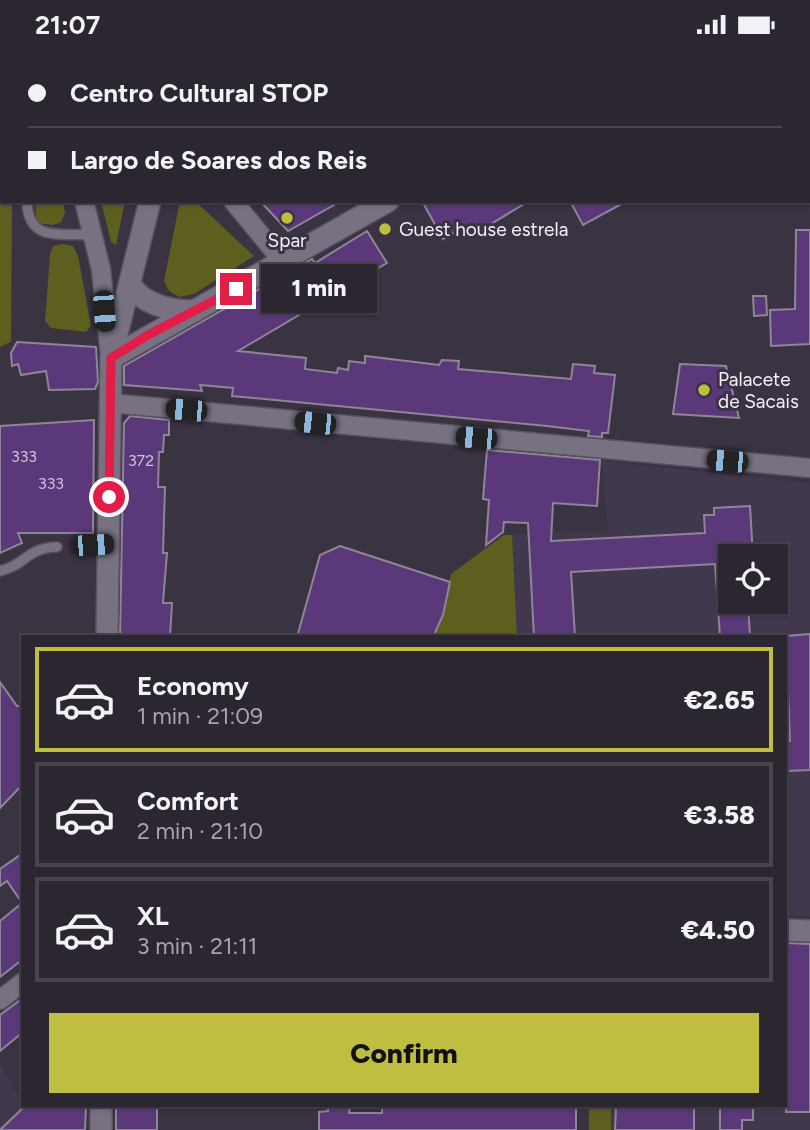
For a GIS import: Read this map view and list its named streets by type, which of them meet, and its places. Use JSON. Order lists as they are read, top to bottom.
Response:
{
  "places": ["Spar", "Guest house estrela", "Palacete de Sacais"],
  "house_numbers": ["333", "372", "333"],
  "page": {
    "status": "21:07",
    "banner": ["Centro Cultural STOP", "Largo de Soares dos Reis"],
    "bubble": "1 min",
    "list": [
      {
        "name": "Economy",
        "note": "1 min · 21:09",
        "value": "€2.65"
      },
      {
        "name": "Comfort",
        "note": "2 min · 21:10",
        "value": "€3.58"
      },
      {
        "name": "XL",
        "note": "3 min · 21:11",
        "value": "€4.50"
      }
    ],
    "buttons": "Confirm"
  }
}
